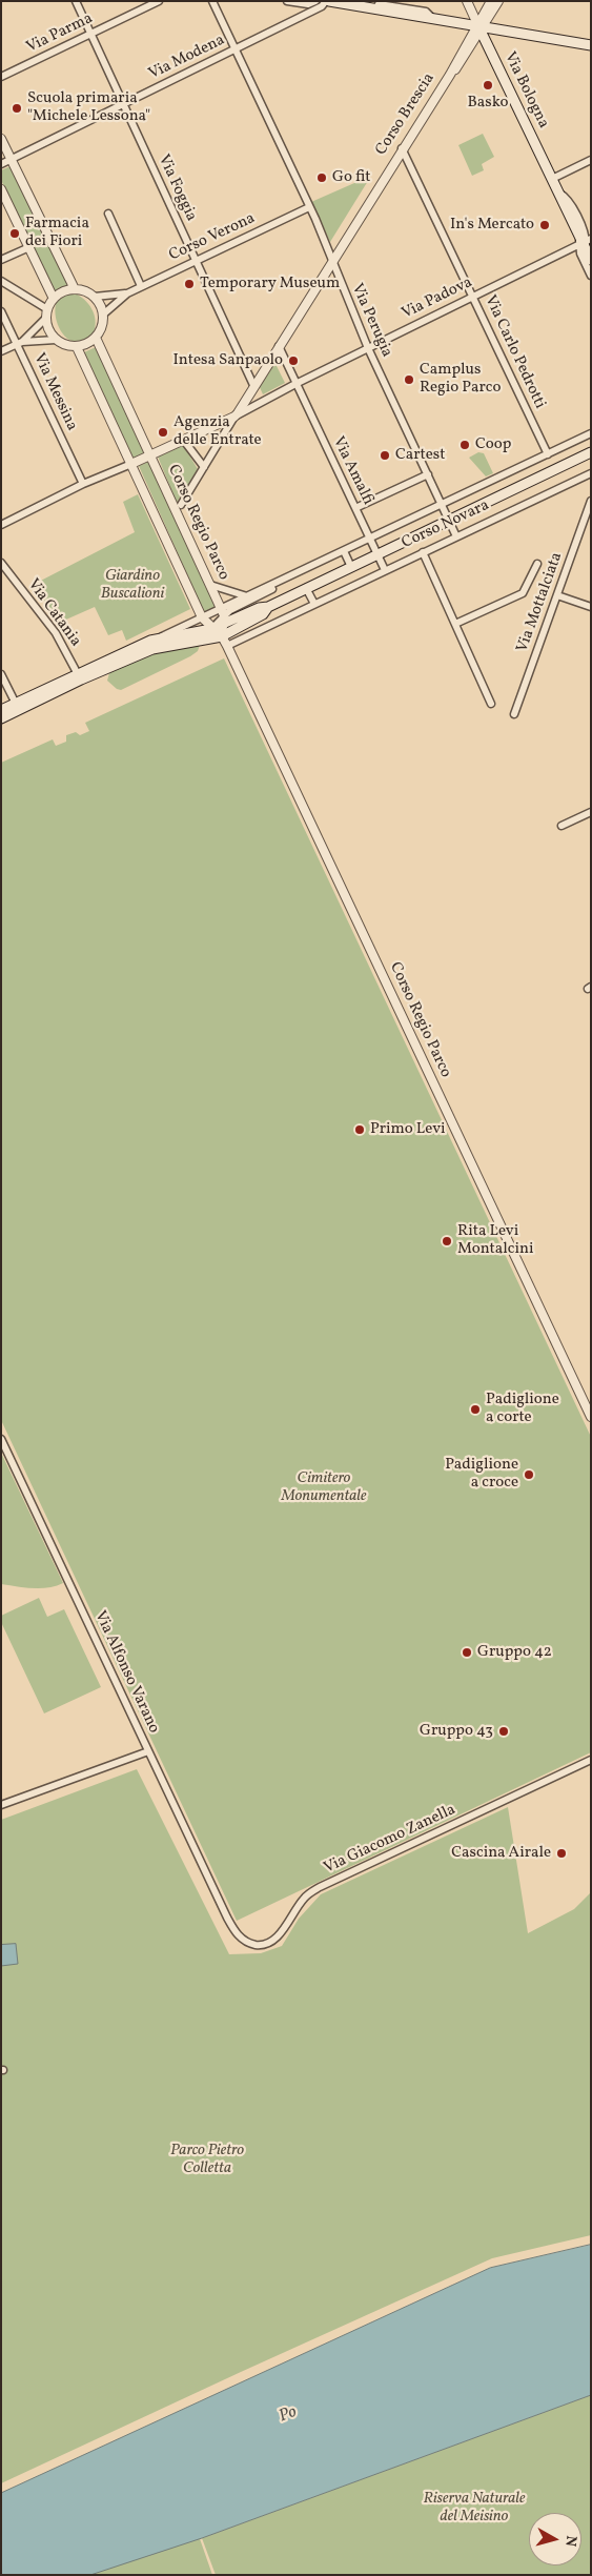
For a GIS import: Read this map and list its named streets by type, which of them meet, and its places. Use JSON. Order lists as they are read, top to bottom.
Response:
{
  "streets": {
    "main road": ["Via Bologna", "Corso Novara"],
    "street": [
      "Via Parma",
      "Via Modena",
      "Corso Brescia",
      "Via Foggia",
      "Corso Verona",
      "Via Padova",
      "Via Perugia",
      "Via Carlo Pedrotti",
      "Via Messina",
      "Via Amalfi",
      "Corso Regio Parco",
      "Via Mottalciata",
      "Via Catania",
      "Via Alfonso Varano",
      "Via Giacomo Zanella"
    ]
  },
  "crossings": [
    ["Via Parma", "Via Foggia"],
    ["Via Modena", "Via Foggia"],
    ["Via Modena", "Via Perugia"],
    ["Via Bologna", "Corso Brescia"],
    ["Via Bologna", "Via Padova"],
    ["Corso Brescia", "Via Foggia"],
    ["Corso Brescia", "Via Padova"],
    ["Corso Brescia", "Via Perugia"],
    ["Corso Brescia", "Via Carlo Pedrotti"],
    ["Corso Brescia", "Via Amalfi"],
    ["Via Foggia", "Corso Verona"],
    ["Corso Verona", "Via Perugia"],
    ["Corso Verona", "Corso Regio Parco"],
    ["Via Padova", "Via Perugia"],
    ["Via Padova", "Via Carlo Pedrotti"],
    ["Via Padova", "Via Amalfi"],
    ["Via Perugia", "Corso Novara"],
    ["Via Carlo Pedrotti", "Corso Novara"],
    ["Via Amalfi", "Corso Novara"],
    ["Corso Regio Parco", "Corso Novara"],
    ["Corso Novara", "Via Catania"],
    ["Via Alfonso Varano", "Via Giacomo Zanella"]
  ],
  "water": ["Po"],
  "parks": [
    "Giardino Buscalioni",
    "Cimitero Monumentale",
    "Parco Pietro Colletta",
    "Riserva Naturale del Meisino"
  ],
  "places": [
    "Basko",
    "Scuola primaria \"Michele Lessona\"",
    "Go fit",
    "In's Mercato",
    "Farmacia dei Fiori",
    "Temporary Museum",
    "Intesa Sanpaolo",
    "Camplus Regio Parco",
    "Agenzia delle Entrate",
    "Coop",
    "Cartest",
    "Primo Levi",
    "Rita Levi Montalcini",
    "Padiglione a corte",
    "Padiglione a croce",
    "Gruppo 42",
    "Gruppo 43",
    "Cascina Airale"
  ],
  "north": "right"
}
